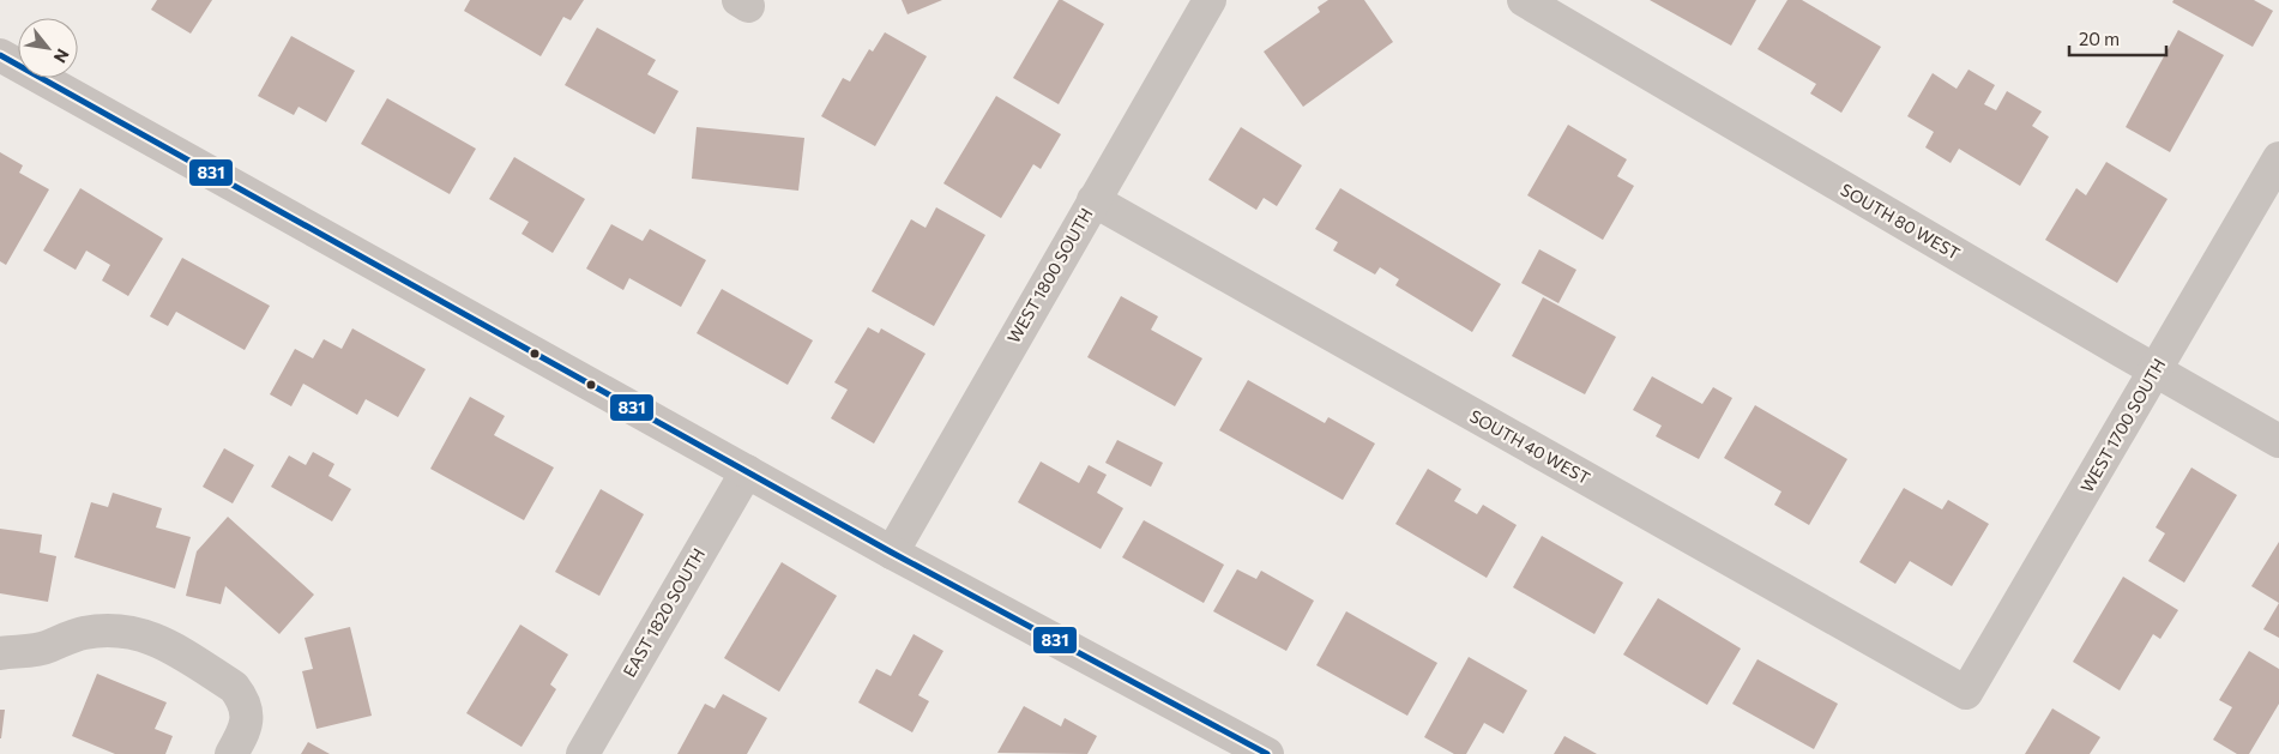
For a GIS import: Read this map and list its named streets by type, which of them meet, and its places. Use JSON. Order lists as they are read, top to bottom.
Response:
{
  "streets": {
    "street": [
      "SOUTH 80 WEST",
      "WEST 1800 SOUTH",
      "WEST 1700 SOUTH",
      "SOUTH 40 WEST",
      "EAST 1820 SOUTH"
    ]
  },
  "crossings": [
    ["SOUTH 80 WEST", "WEST 1700 SOUTH"],
    ["WEST 1800 SOUTH", "SOUTH 40 WEST"],
    ["WEST 1700 SOUTH", "SOUTH 40 WEST"]
  ],
  "lines": ["transit line 831"],
  "scale_bar": "20 m",
  "north": "bottom right"
}
